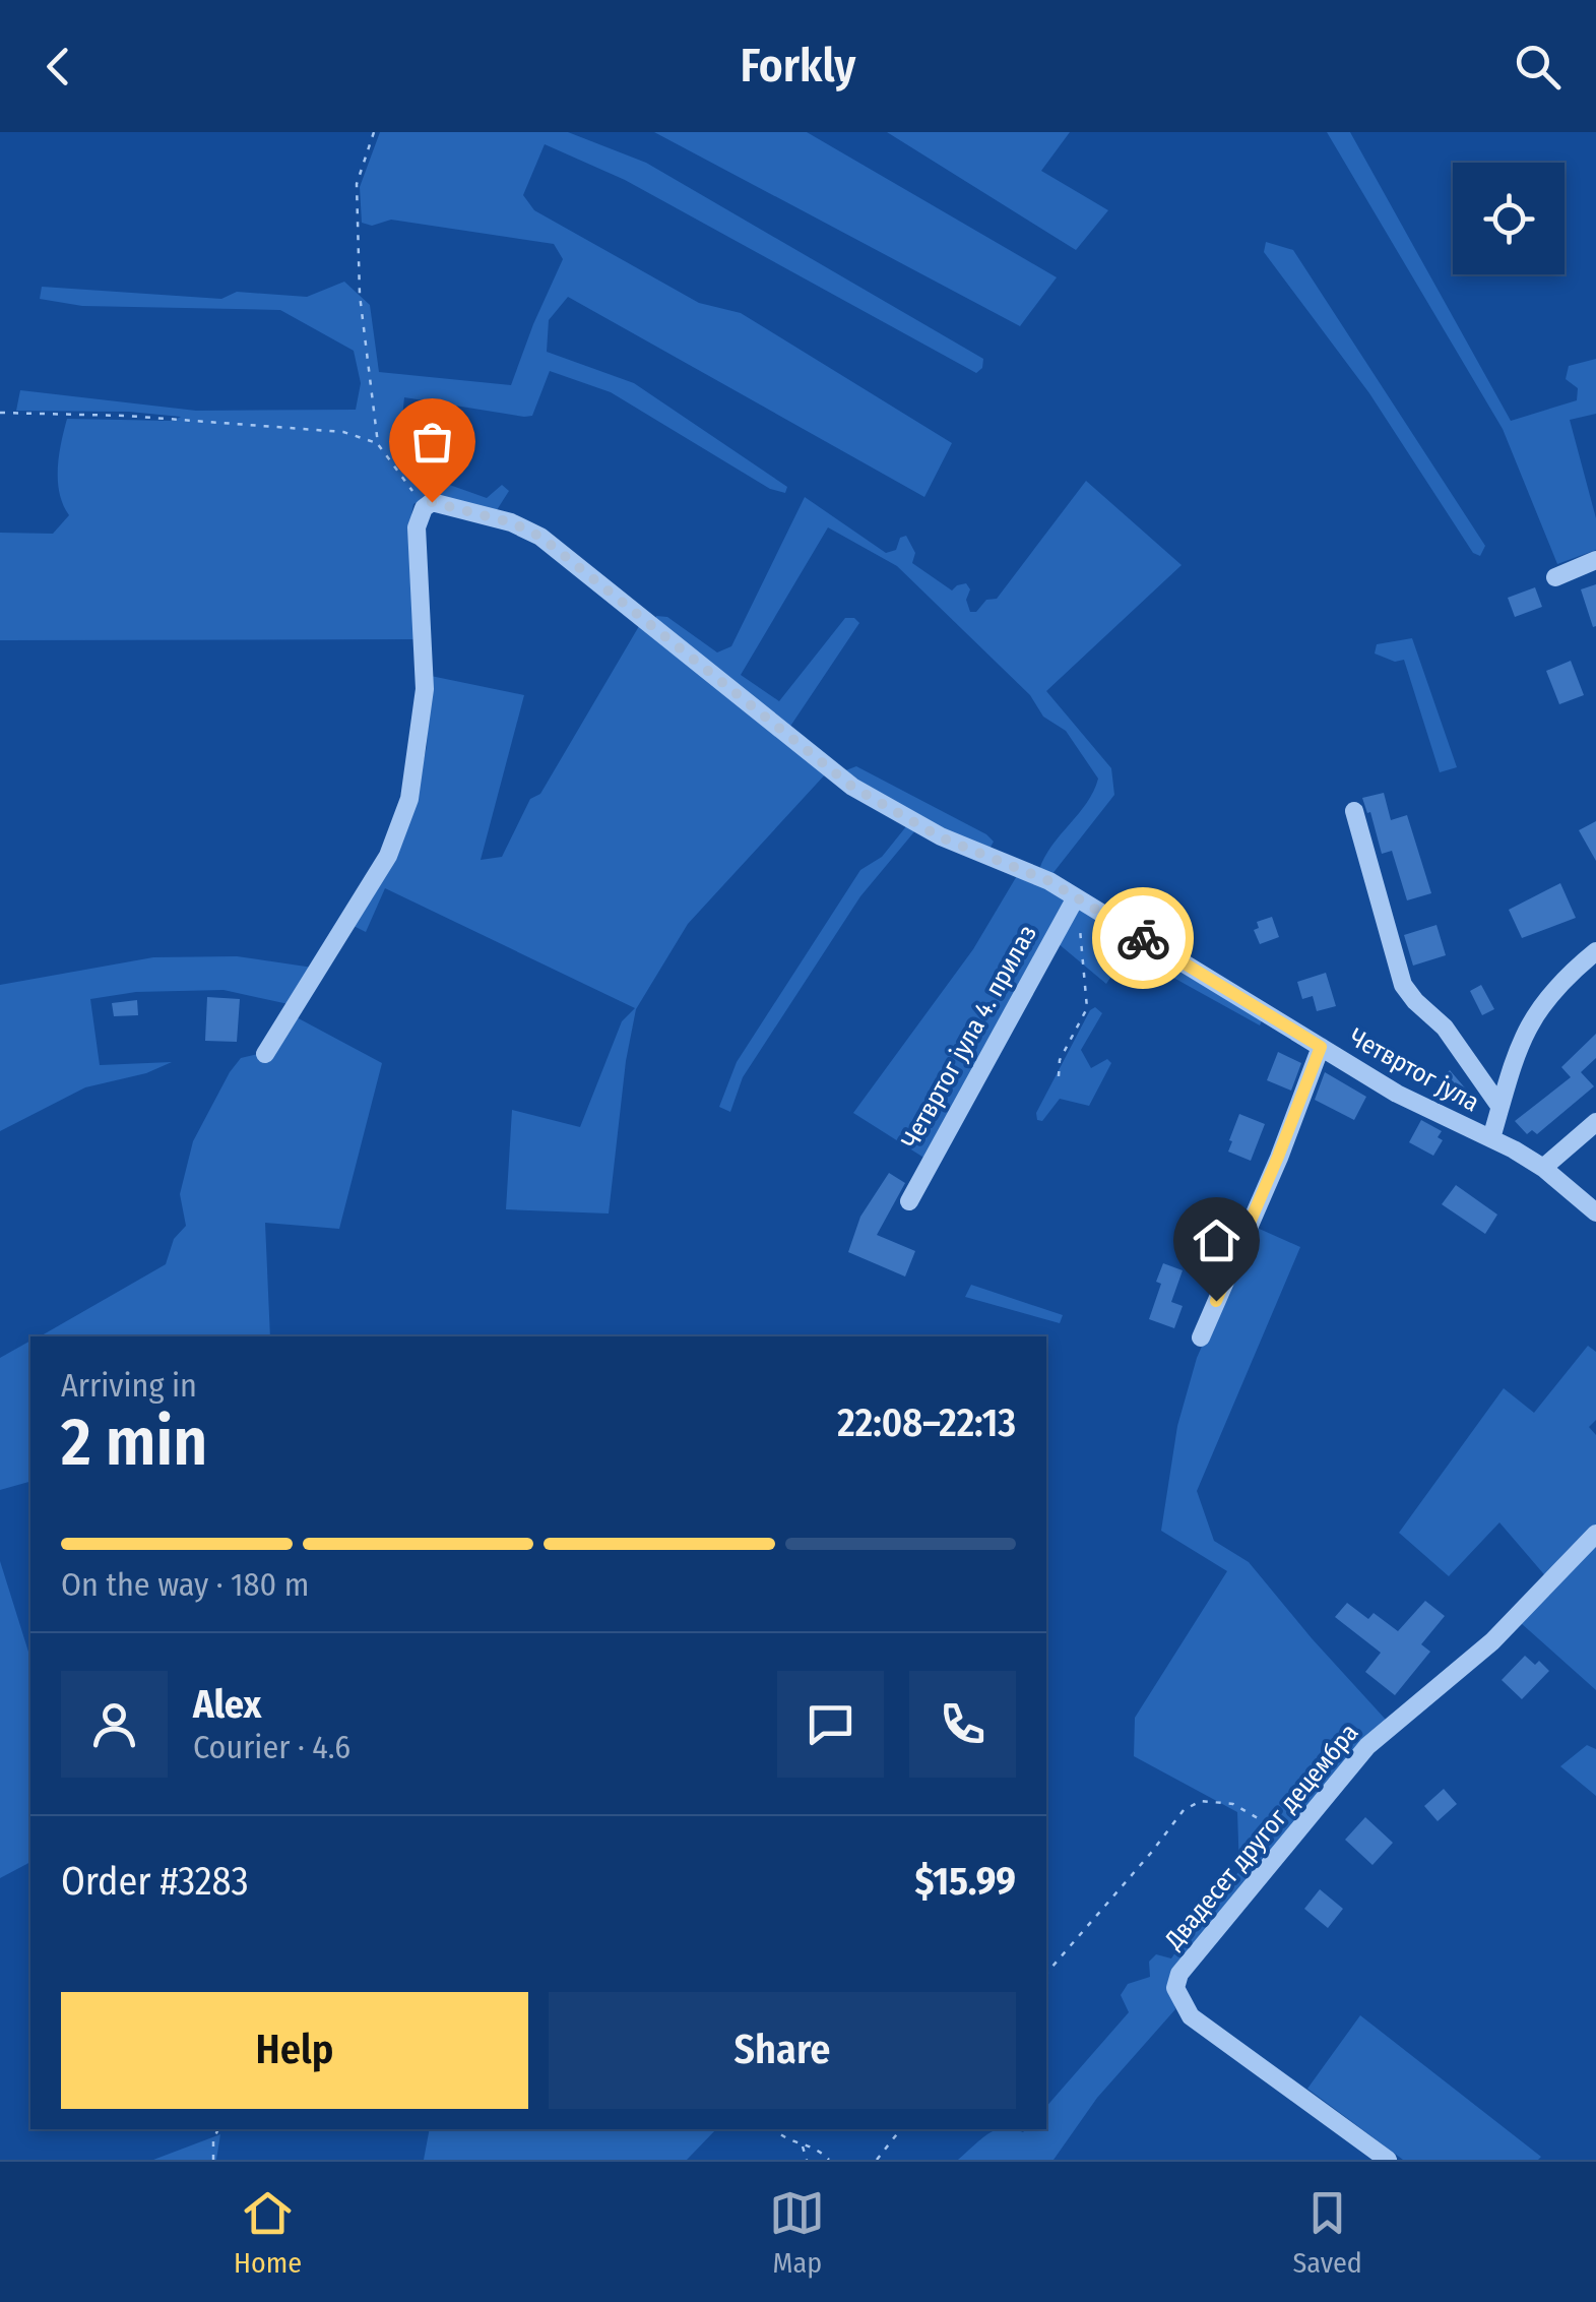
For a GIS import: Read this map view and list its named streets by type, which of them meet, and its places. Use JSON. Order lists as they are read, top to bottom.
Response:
{
  "streets": {
    "street": ["Четвртог јула 4. прилаз", "Четвртог јула", "Двадесет другог децембра"]
  },
  "crossings": [
    ["Четвртог јула 4. прилаз", "Четвртог јула"]
  ],
  "page": {
    "header": "Forkly",
    "heading": ["2 min", "Arriving in", "22:08–22:13"],
    "panel": [
      "Alex",
      "Courier · 4.6",
      "Order #3283",
      "$15.99"
    ],
    "bar": "On the way · 180 m",
    "buttons": ["Help", "Share"],
    "tabs": ["Home", "Map", "Saved"]
  }
}
